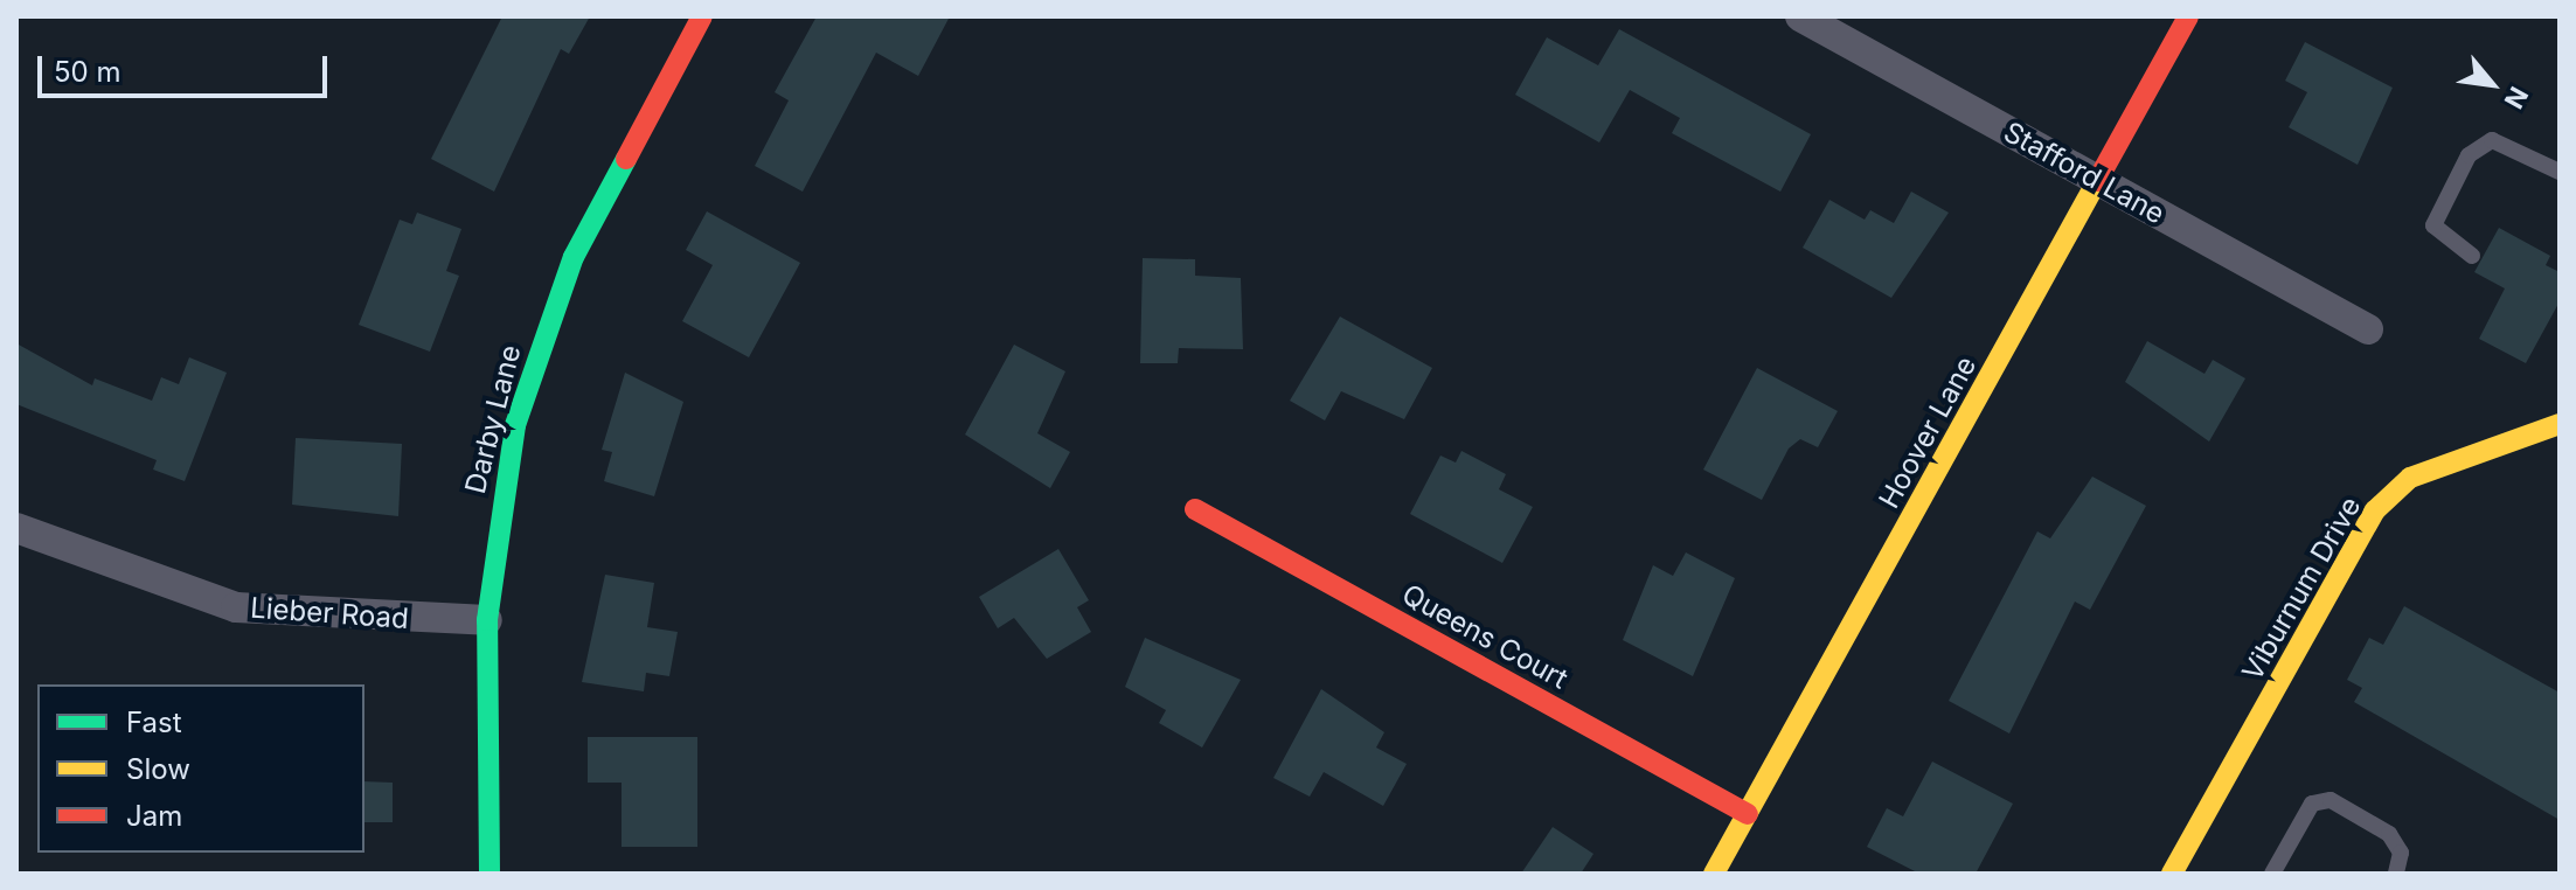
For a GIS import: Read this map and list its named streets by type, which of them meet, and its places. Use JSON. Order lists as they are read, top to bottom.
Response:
{
  "streets": {
    "street": [
      "Stafford Lane",
      "Darby Lane",
      "Hoover Lane",
      "Viburnum Drive",
      "Lieber Road",
      "Queens Court"
    ]
  },
  "crossings": [
    ["Stafford Lane", "Hoover Lane"],
    ["Darby Lane", "Lieber Road"],
    ["Hoover Lane", "Queens Court"]
  ],
  "legend": ["Fast", "Slow", "Jam"],
  "scale_bar": "50 m",
  "north": "bottom right"
}
